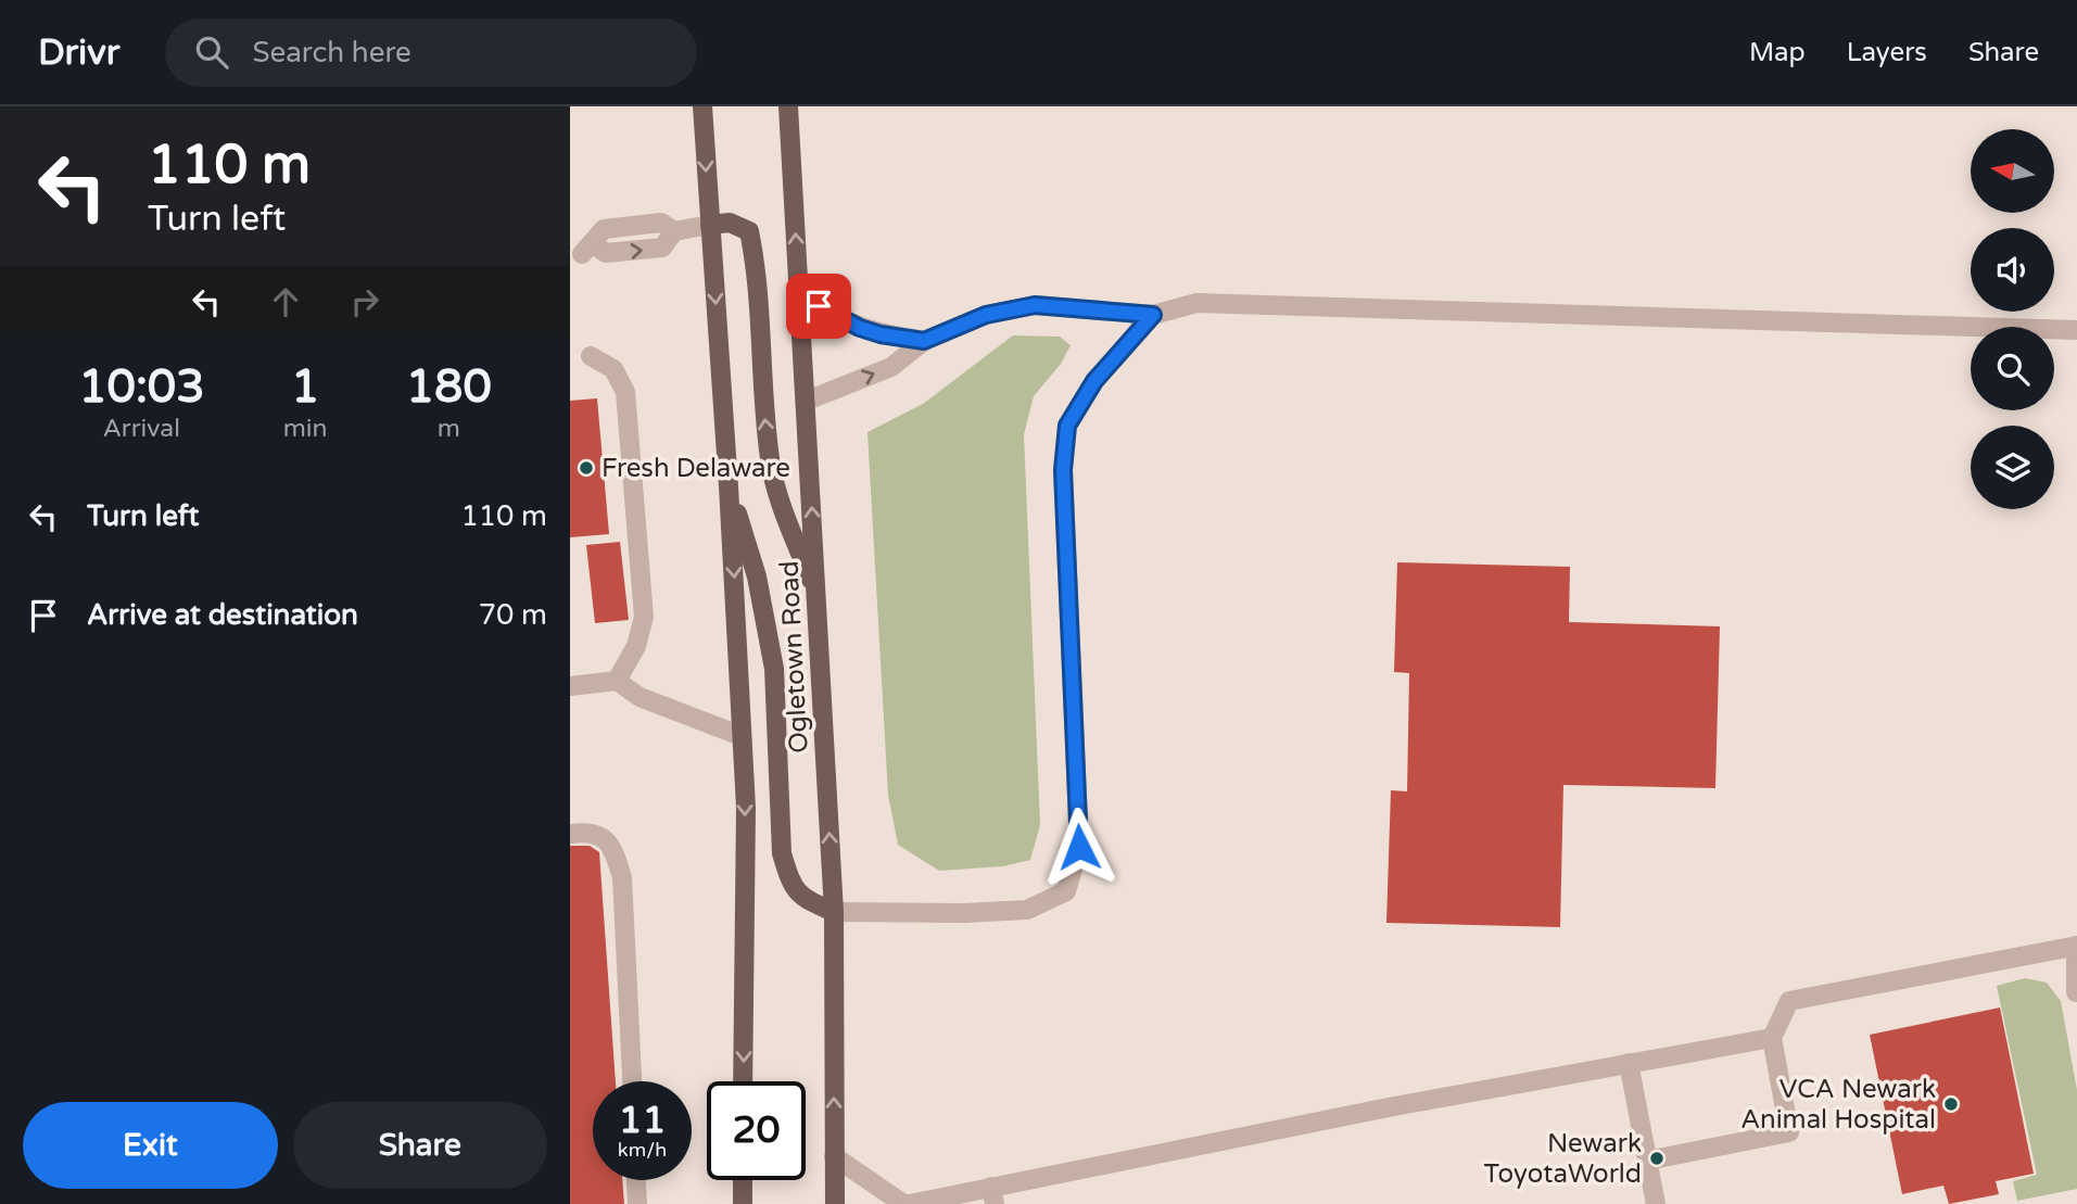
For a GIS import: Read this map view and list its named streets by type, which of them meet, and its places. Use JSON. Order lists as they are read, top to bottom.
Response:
{
  "streets": {
    "main road": ["Ogletown Road"]
  },
  "places": ["Fresh Delaware", "VCA Newark Animal Hospital", "Newark ToyotaWorld"],
  "north": "left",
  "page": {
    "header": "Drivr",
    "search": "Search here",
    "nav": ["Map", "Layers", "Share"],
    "turn": ["110 m", "Turn left"],
    "eta": [
      "10:03",
      "Arrival",
      "1",
      "min",
      "180",
      "m"
    ],
    "list": [
      {
        "name": "Turn left",
        "value": "110 m"
      },
      {
        "name": "Arrive at destination",
        "value": "70 m"
      }
    ],
    "speed": "11 km/h",
    "limit": "20",
    "buttons": ["Exit", "Share"]
  }
}
